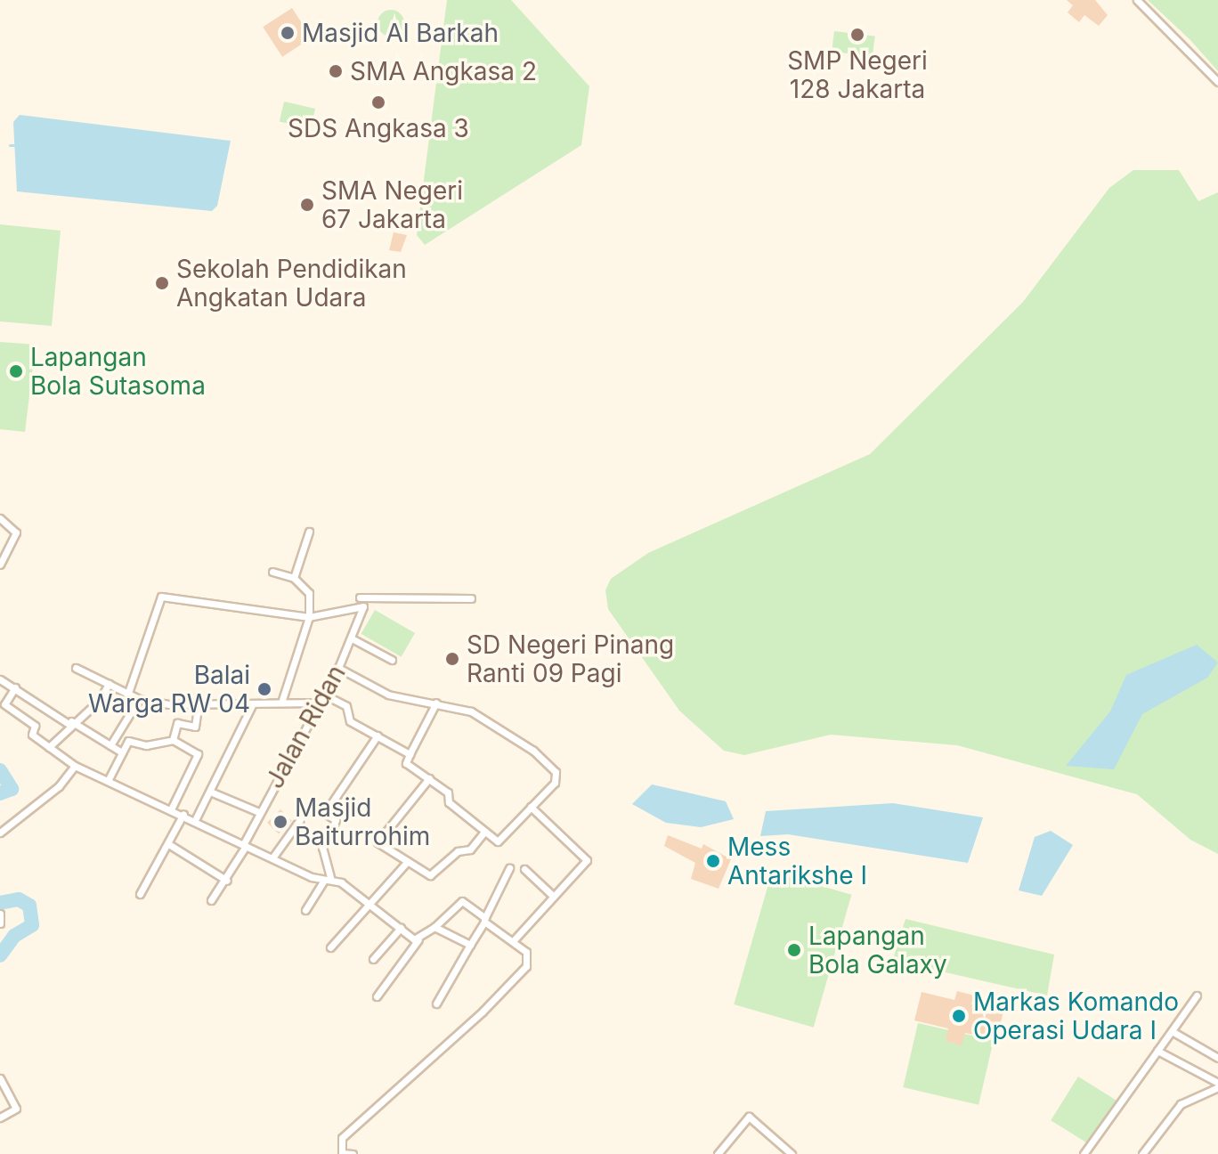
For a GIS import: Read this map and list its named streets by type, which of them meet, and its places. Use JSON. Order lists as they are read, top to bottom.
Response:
{
  "streets": {
    "street": ["Jalan Ridan"]
  },
  "places": [
    "Masjid Al Barkah",
    "SMP Negeri 128 Jakarta",
    "SMA Angkasa 2",
    "SDS Angkasa 3",
    "SMA Negeri 67 Jakarta",
    "Sekolah Pendidikan Angkatan Udara",
    "Lapangan Bola Sutasoma",
    "SD Negeri Pinang Ranti 09 Pagi",
    "Balai Warga RW 04",
    "Masjid Baiturrohim",
    "Mess Antarikshe I",
    "Lapangan Bola Galaxy",
    "Markas Komando Operasi Udara I"
  ]
}
